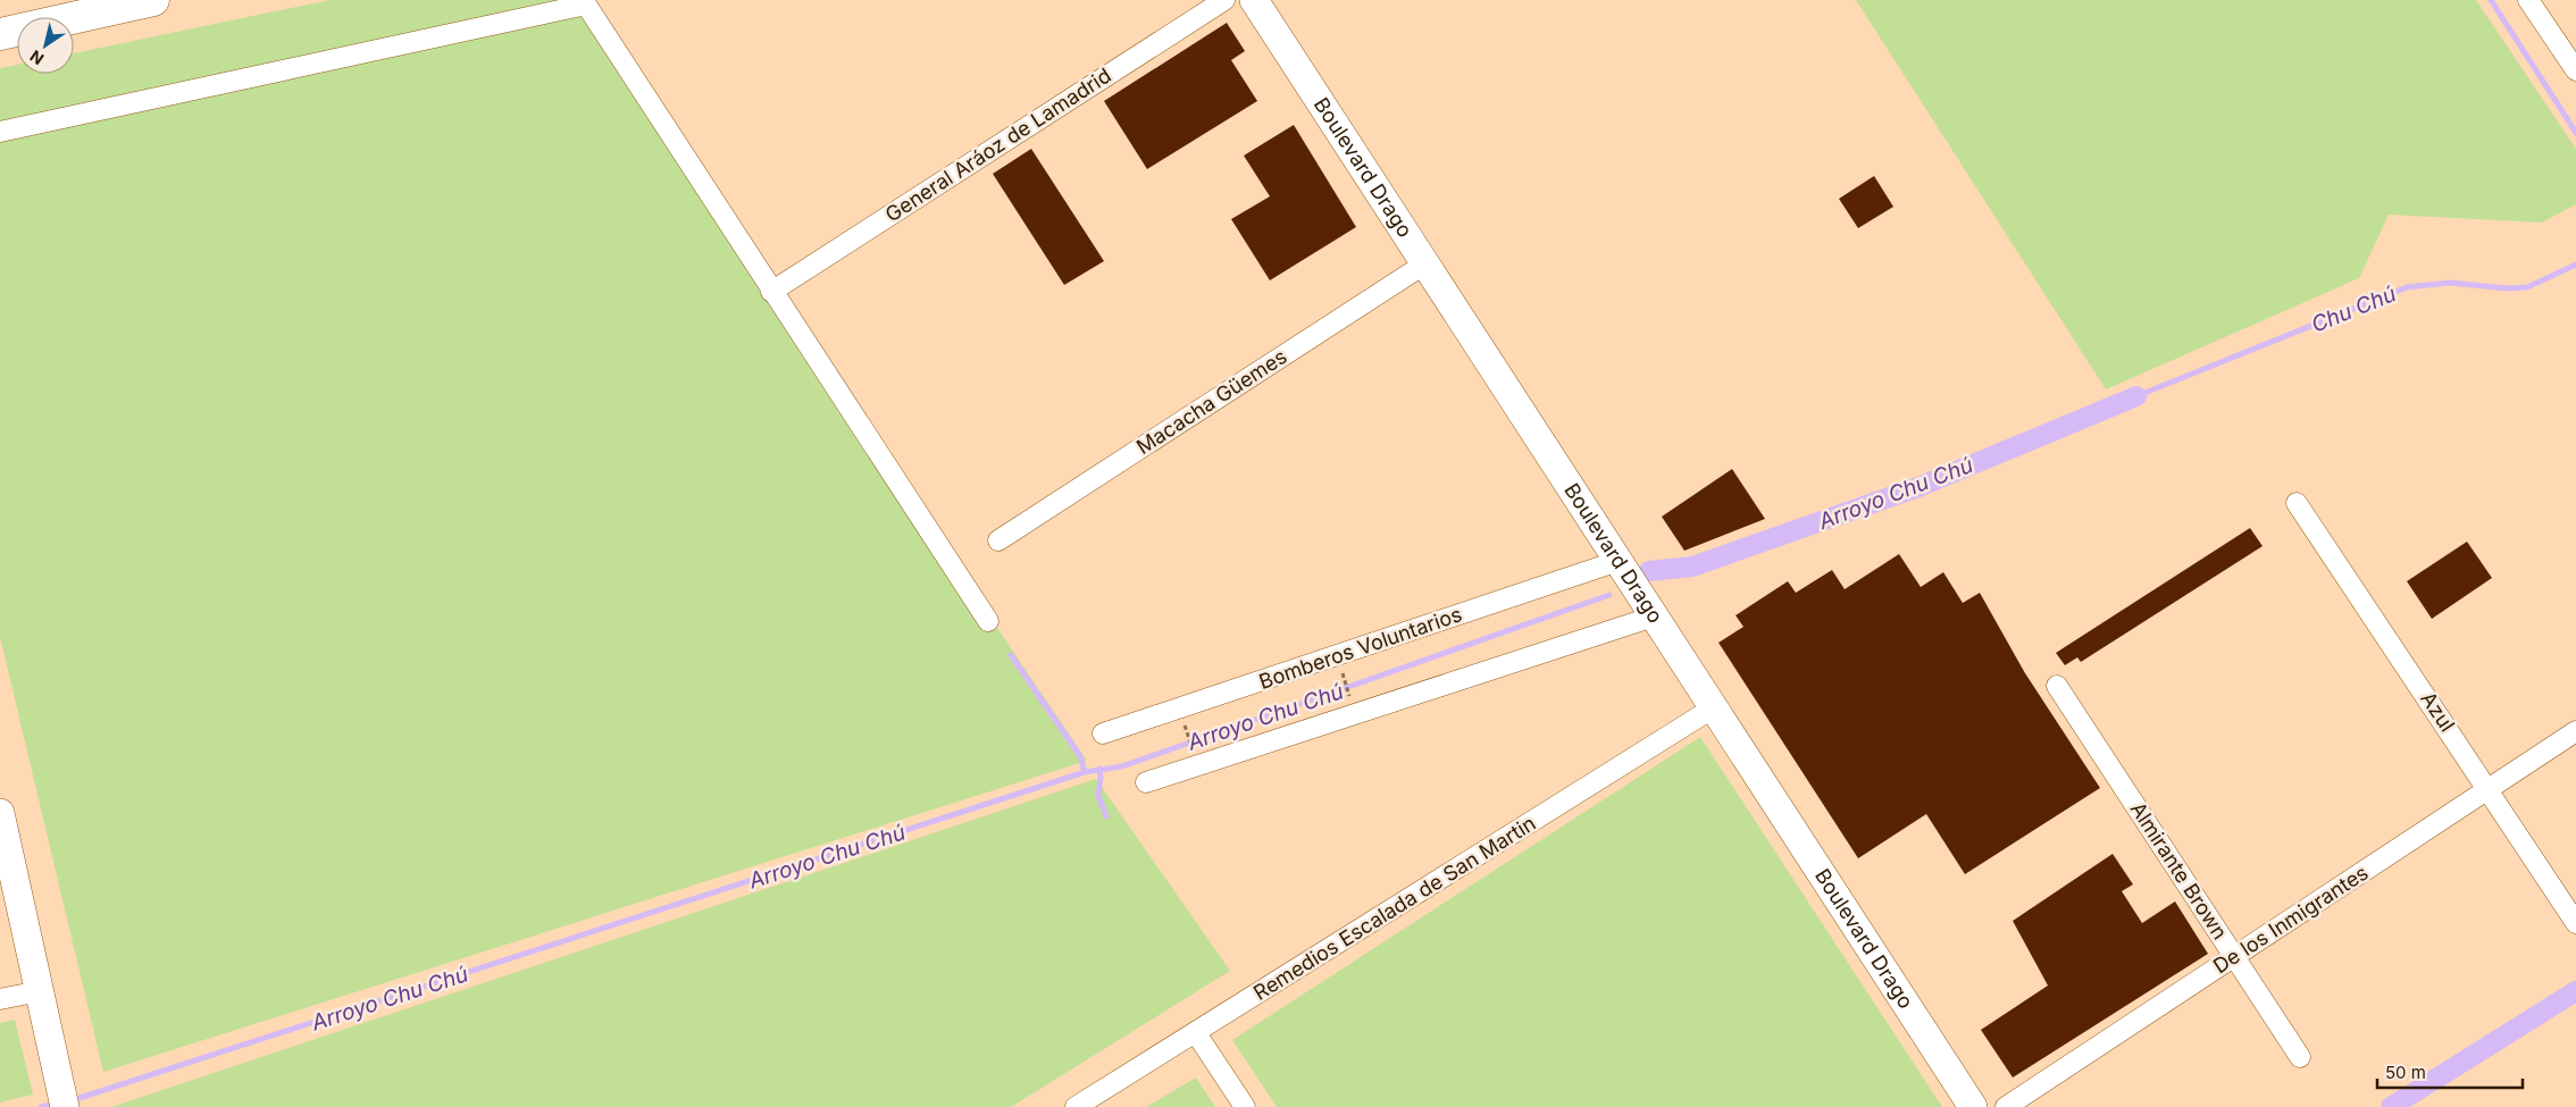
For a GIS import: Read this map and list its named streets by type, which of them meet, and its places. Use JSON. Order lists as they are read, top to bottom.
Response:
{
  "streets": {
    "main road": ["Boulevard Drago"],
    "street": [
      "General Aráoz de Lamadrid",
      "Macacha Güemes",
      "Bomberos Voluntarios",
      "Azul",
      "Almirante Brown",
      "Remedios Escalada de San Martin",
      "De los Inmigrantes"
    ]
  },
  "crossings": [
    ["Boulevard Drago", "Macacha Güemes"],
    ["Boulevard Drago", "Bomberos Voluntarios"],
    ["Boulevard Drago", "Remedios Escalada de San Martin"],
    ["Azul", "De los Inmigrantes"],
    ["Almirante Brown", "De los Inmigrantes"]
  ],
  "water": ["Chu Chú", "Arroyo Chu Chú"],
  "scale_bar": "50 m",
  "north": "bottom left"
}
